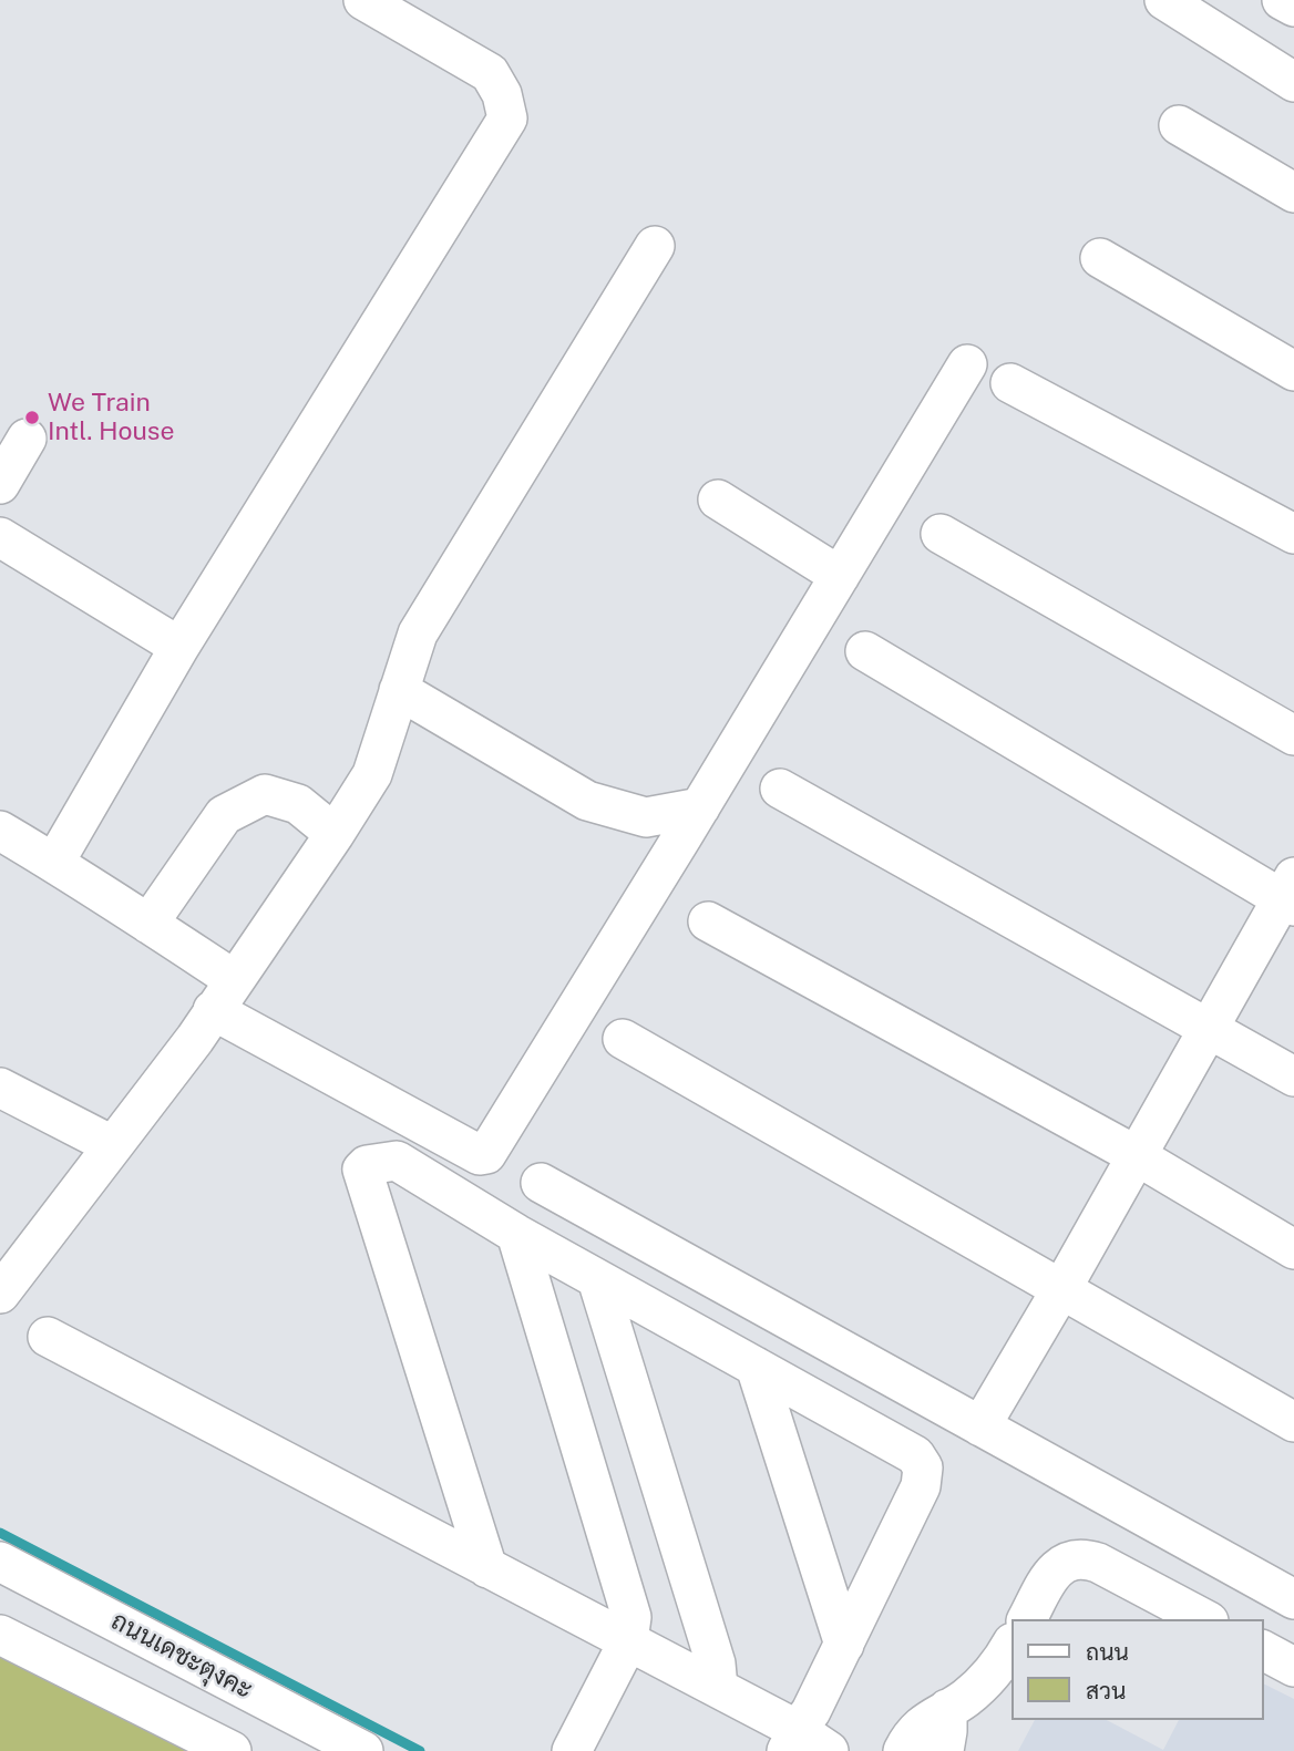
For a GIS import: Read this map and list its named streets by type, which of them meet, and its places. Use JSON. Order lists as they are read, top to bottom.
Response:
{
  "streets": {
    "street": ["ถนนเดชะตุงคะ"]
  },
  "places": ["We Train Intl. House"],
  "legend": ["ถนน", "สวน"]
}
